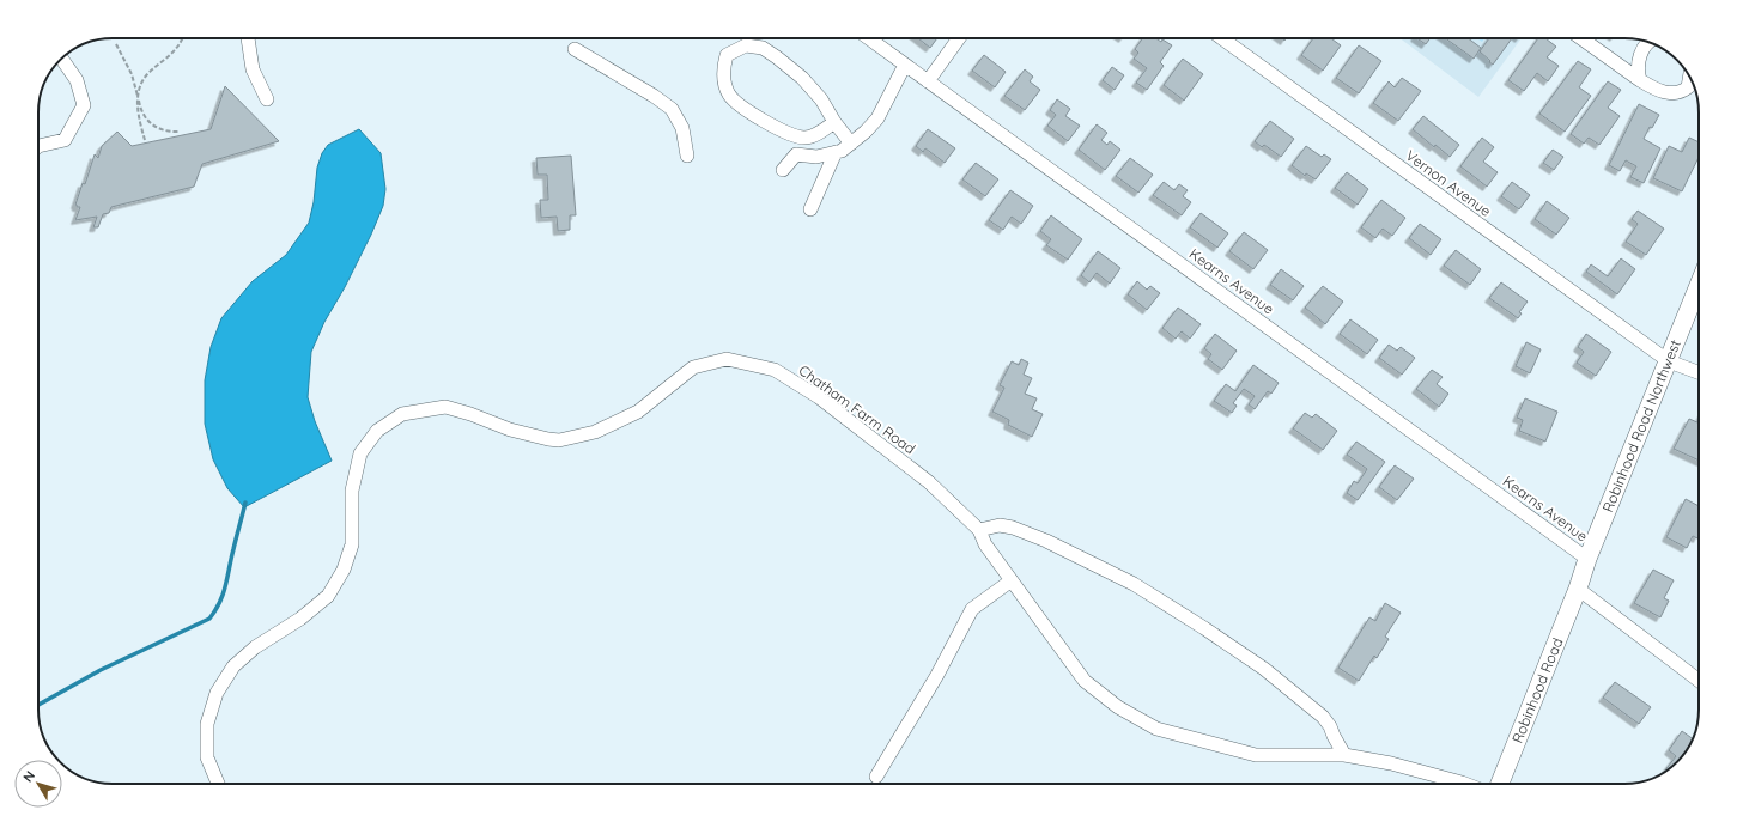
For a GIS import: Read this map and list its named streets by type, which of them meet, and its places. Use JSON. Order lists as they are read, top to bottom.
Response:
{
  "streets": {
    "main road": ["Robinhood Road Northwest", "Robinhood Road"],
    "street": ["Vernon Avenue", "Kearns Avenue", "Chatham Farm Road"]
  },
  "crossings": [
    ["Vernon Avenue", "Robinhood Road Northwest"],
    ["Kearns Avenue", "Robinhood Road Northwest"],
    ["Robinhood Road Northwest", "Robinhood Road"]
  ],
  "north": "top left"
}
